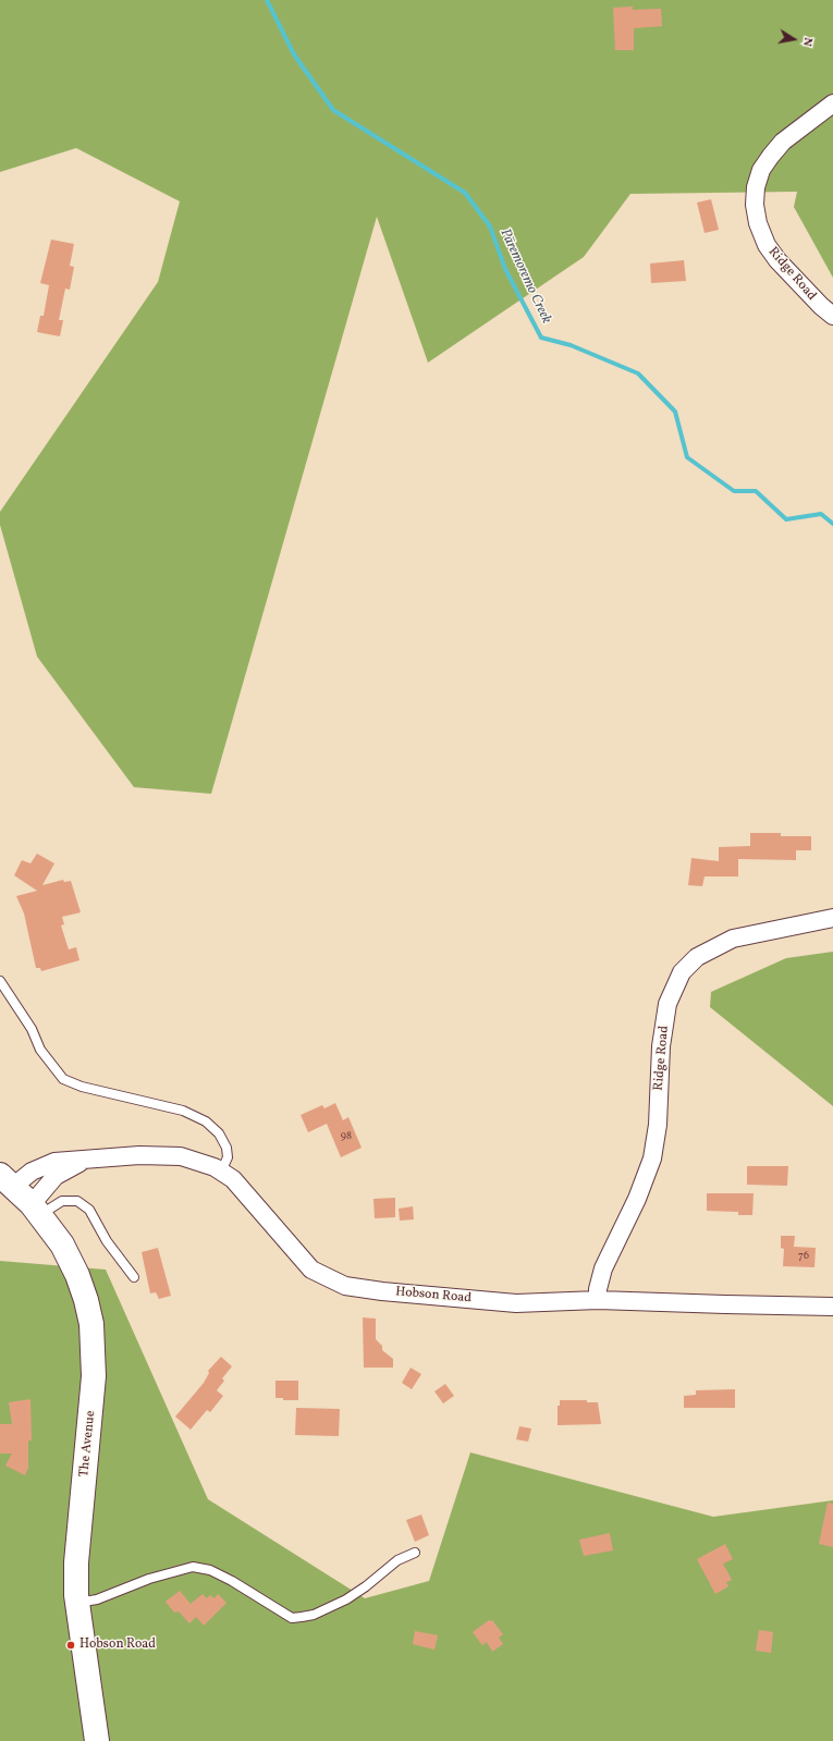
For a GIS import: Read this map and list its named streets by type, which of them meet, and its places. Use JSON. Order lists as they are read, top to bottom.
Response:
{
  "streets": {
    "street": ["Ridge Road", "Hobson Road", "The Avenue"]
  },
  "crossings": [
    ["Ridge Road", "Hobson Road"],
    ["Hobson Road", "The Avenue"]
  ],
  "water": ["Pāremoremo Creek"],
  "places": ["Hobson Road"],
  "house_numbers": ["98", "76"],
  "north": "right"
}
